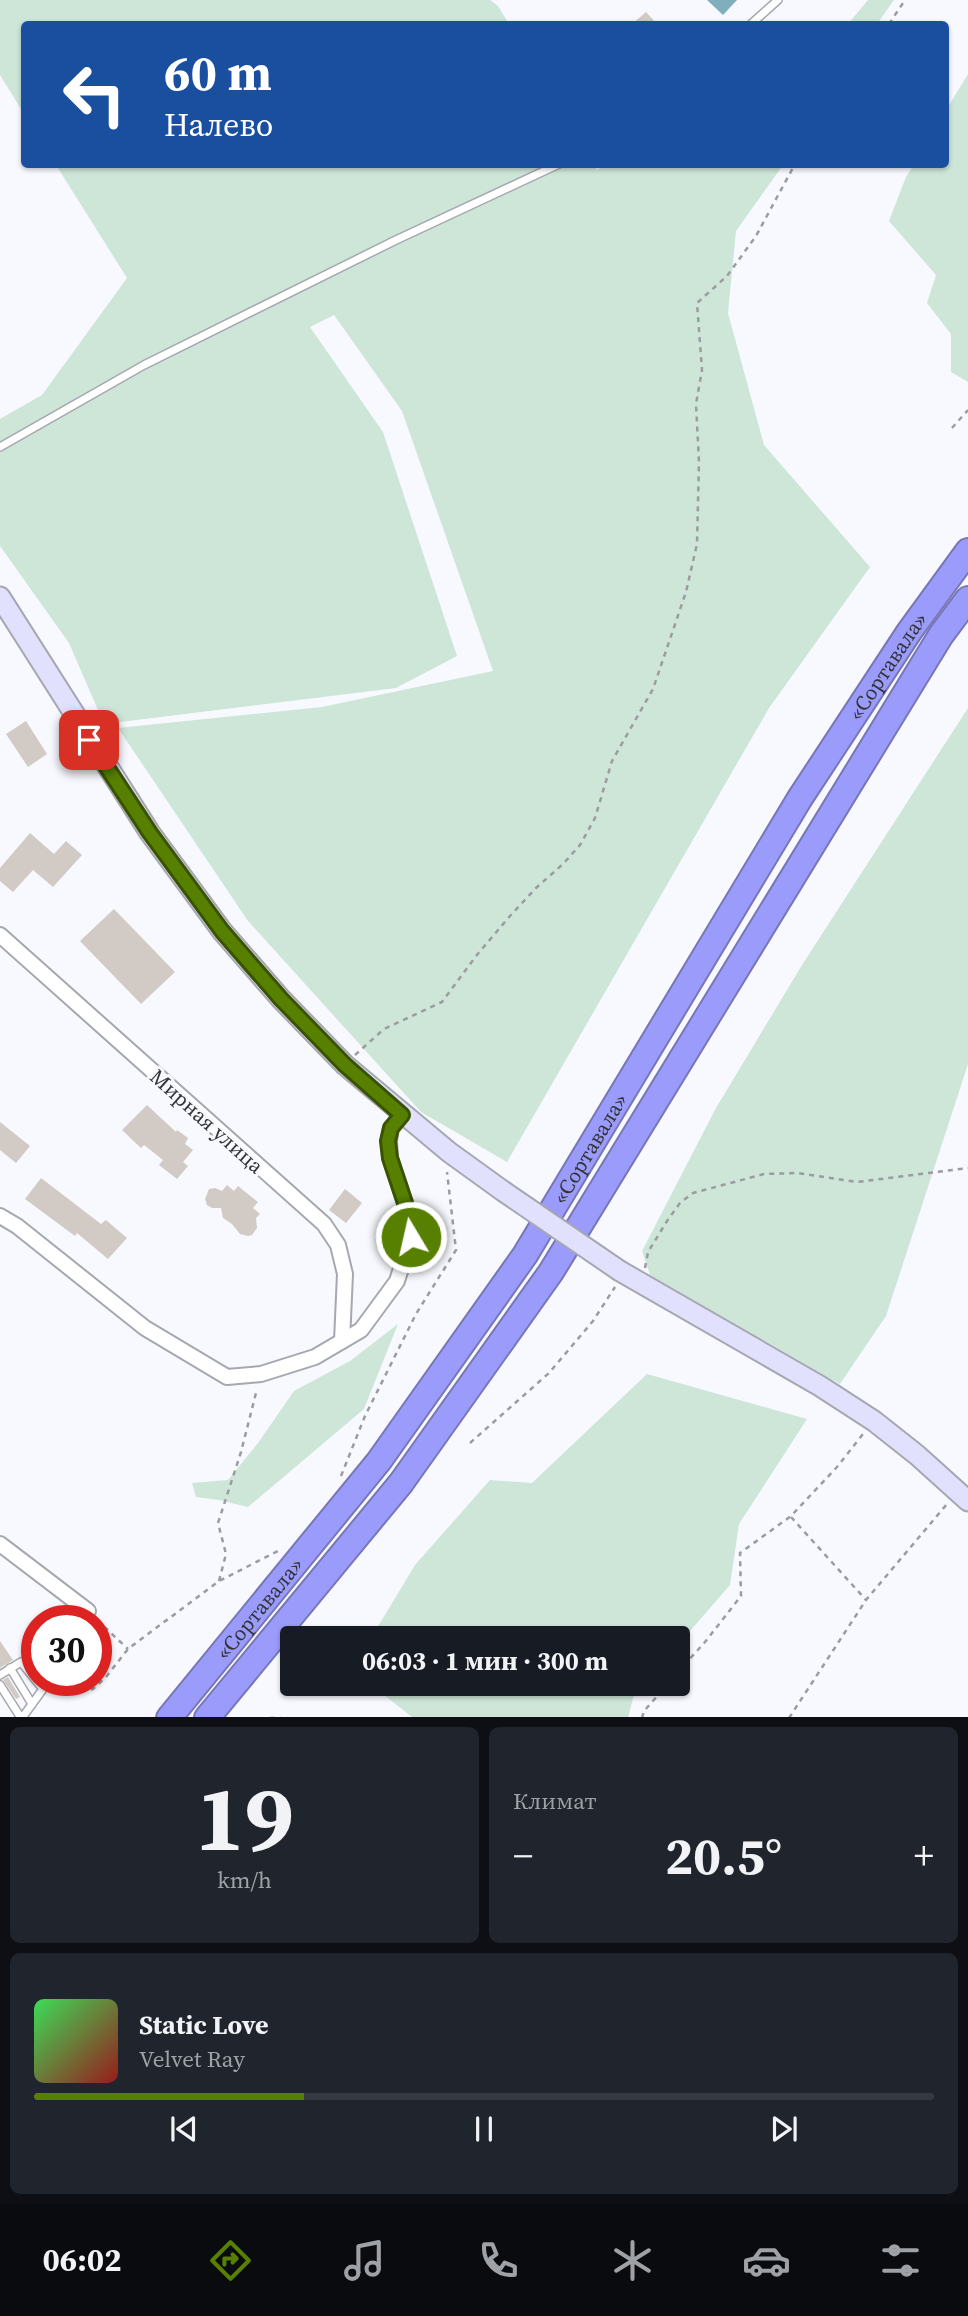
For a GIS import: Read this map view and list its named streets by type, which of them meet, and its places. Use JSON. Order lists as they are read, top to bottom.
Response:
{
  "streets": {
    "highway": ["«Сортавала»"],
    "street": ["Мирная улица"]
  },
  "page": {
    "turn": ["60 m", "Налево"],
    "limit": "30",
    "trip": "06:03 · 1 мин · 300 m",
    "tile": [
      ["19", "km/h"],
      "Климат"
    ],
    "heat": ["−", "20.5°", "+"],
    "song": ["Static Love", "Velvet Ray"],
    "tabs": "06:02"
  }
}
